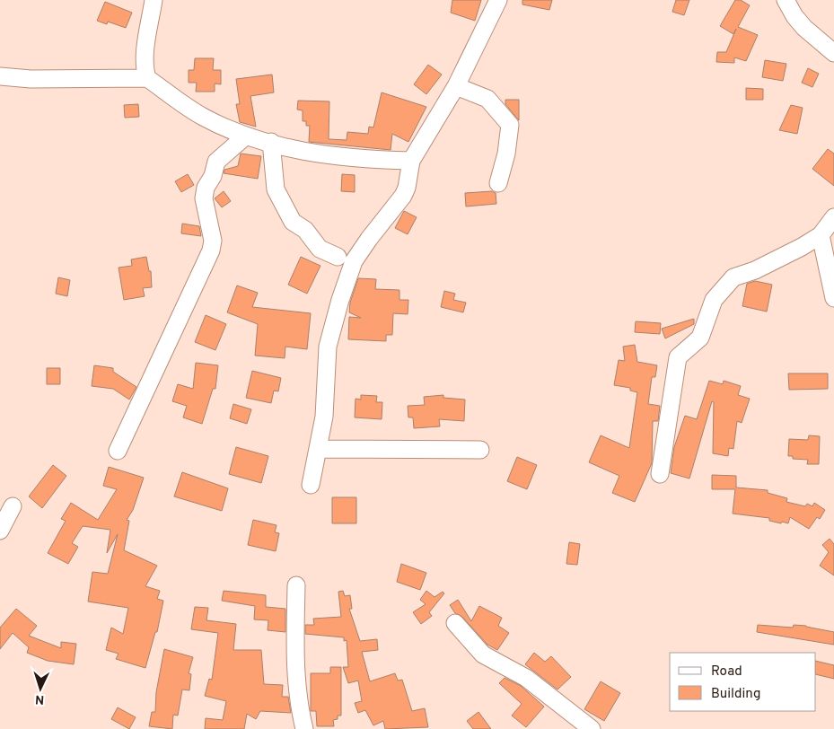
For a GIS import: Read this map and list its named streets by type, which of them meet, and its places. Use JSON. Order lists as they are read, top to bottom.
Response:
{
  "legend": ["Road", "Building"],
  "north": "bottom"
}
